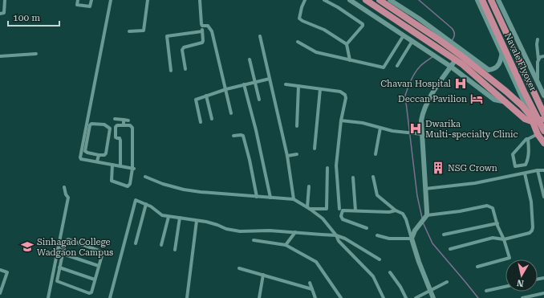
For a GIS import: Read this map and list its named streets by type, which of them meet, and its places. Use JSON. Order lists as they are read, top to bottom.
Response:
{
  "streets": {
    "highway": ["Navale Flyover"]
  },
  "places": {
    "hospital": ["Chavan Hospital", "Dwarika Multi-specialty Clinic"],
    "hotel": ["Deccan Pavilion"],
    "building": ["NSG Crown"],
    "school or university": ["Sinhagad College Wadgaon Campus"]
  },
  "scale_bar": "100 m",
  "north": "bottom"
}
